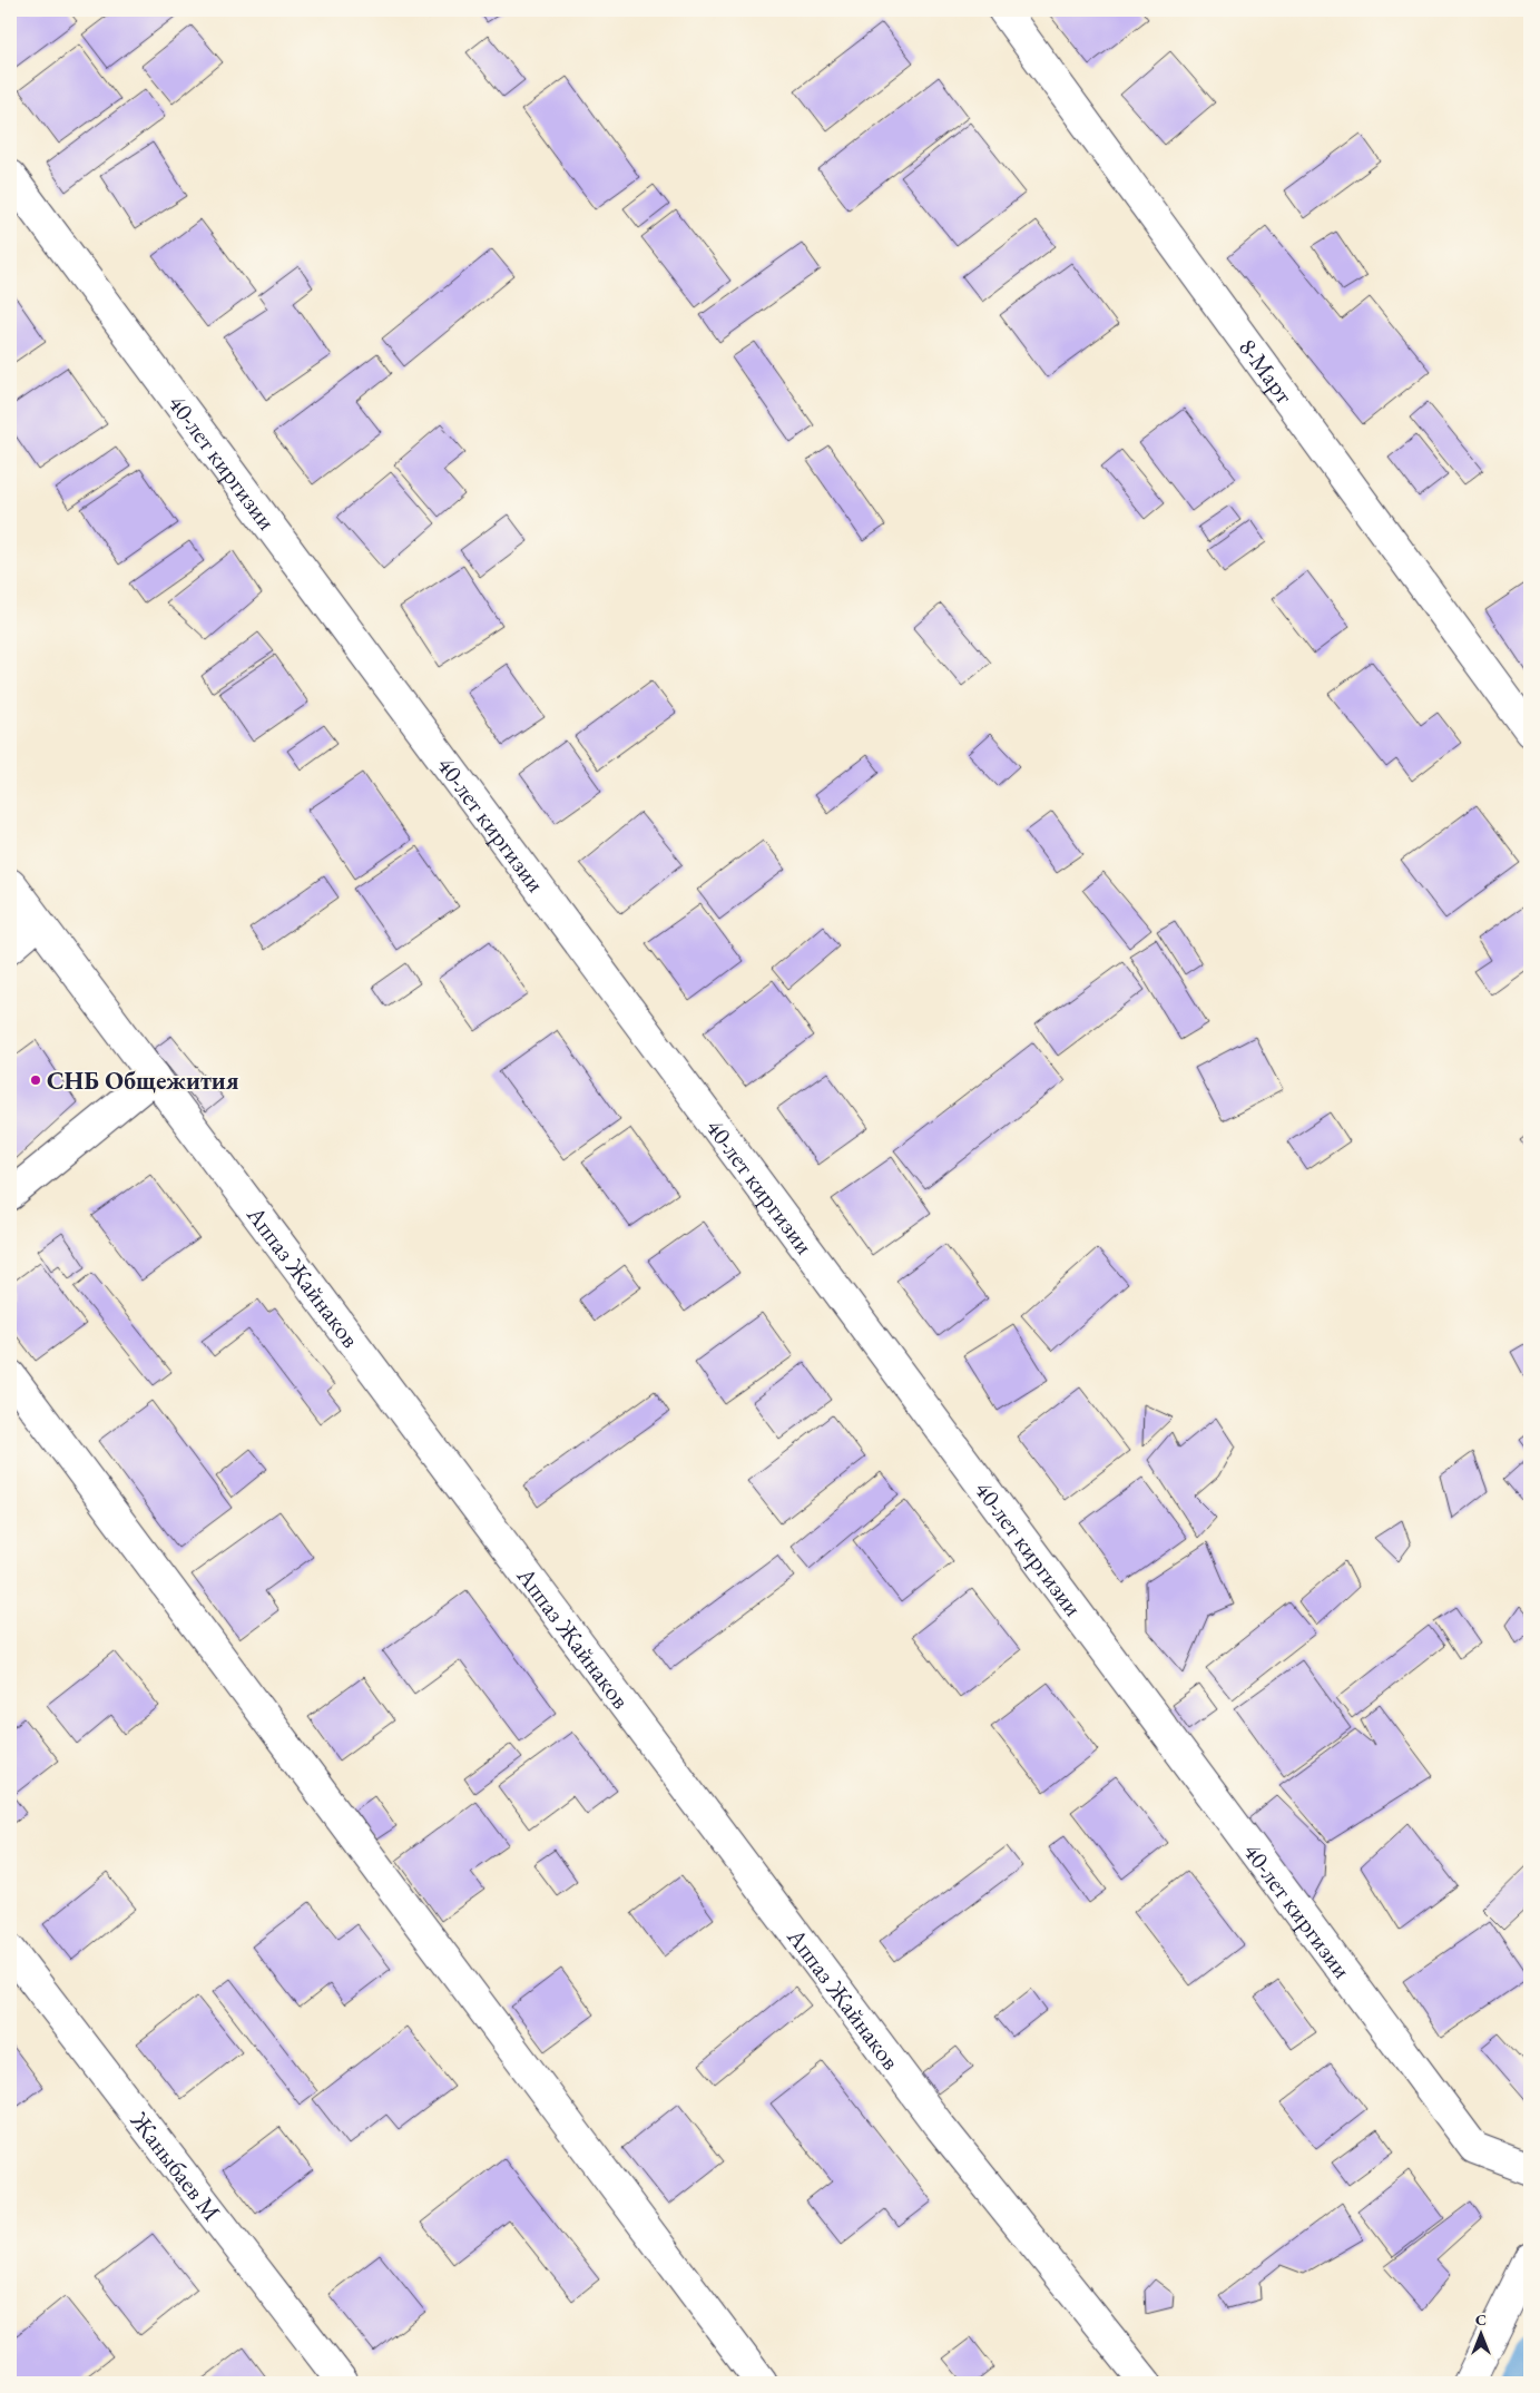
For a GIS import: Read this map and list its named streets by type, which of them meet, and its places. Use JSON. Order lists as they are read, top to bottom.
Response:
{
  "streets": {
    "street": [
      "8-Март",
      "40-лет киргизии",
      "Аппаз Жайнаков",
      "Жаныбаев М"
    ]
  },
  "places": ["СНБ Общежития"],
  "north": "top"
}
